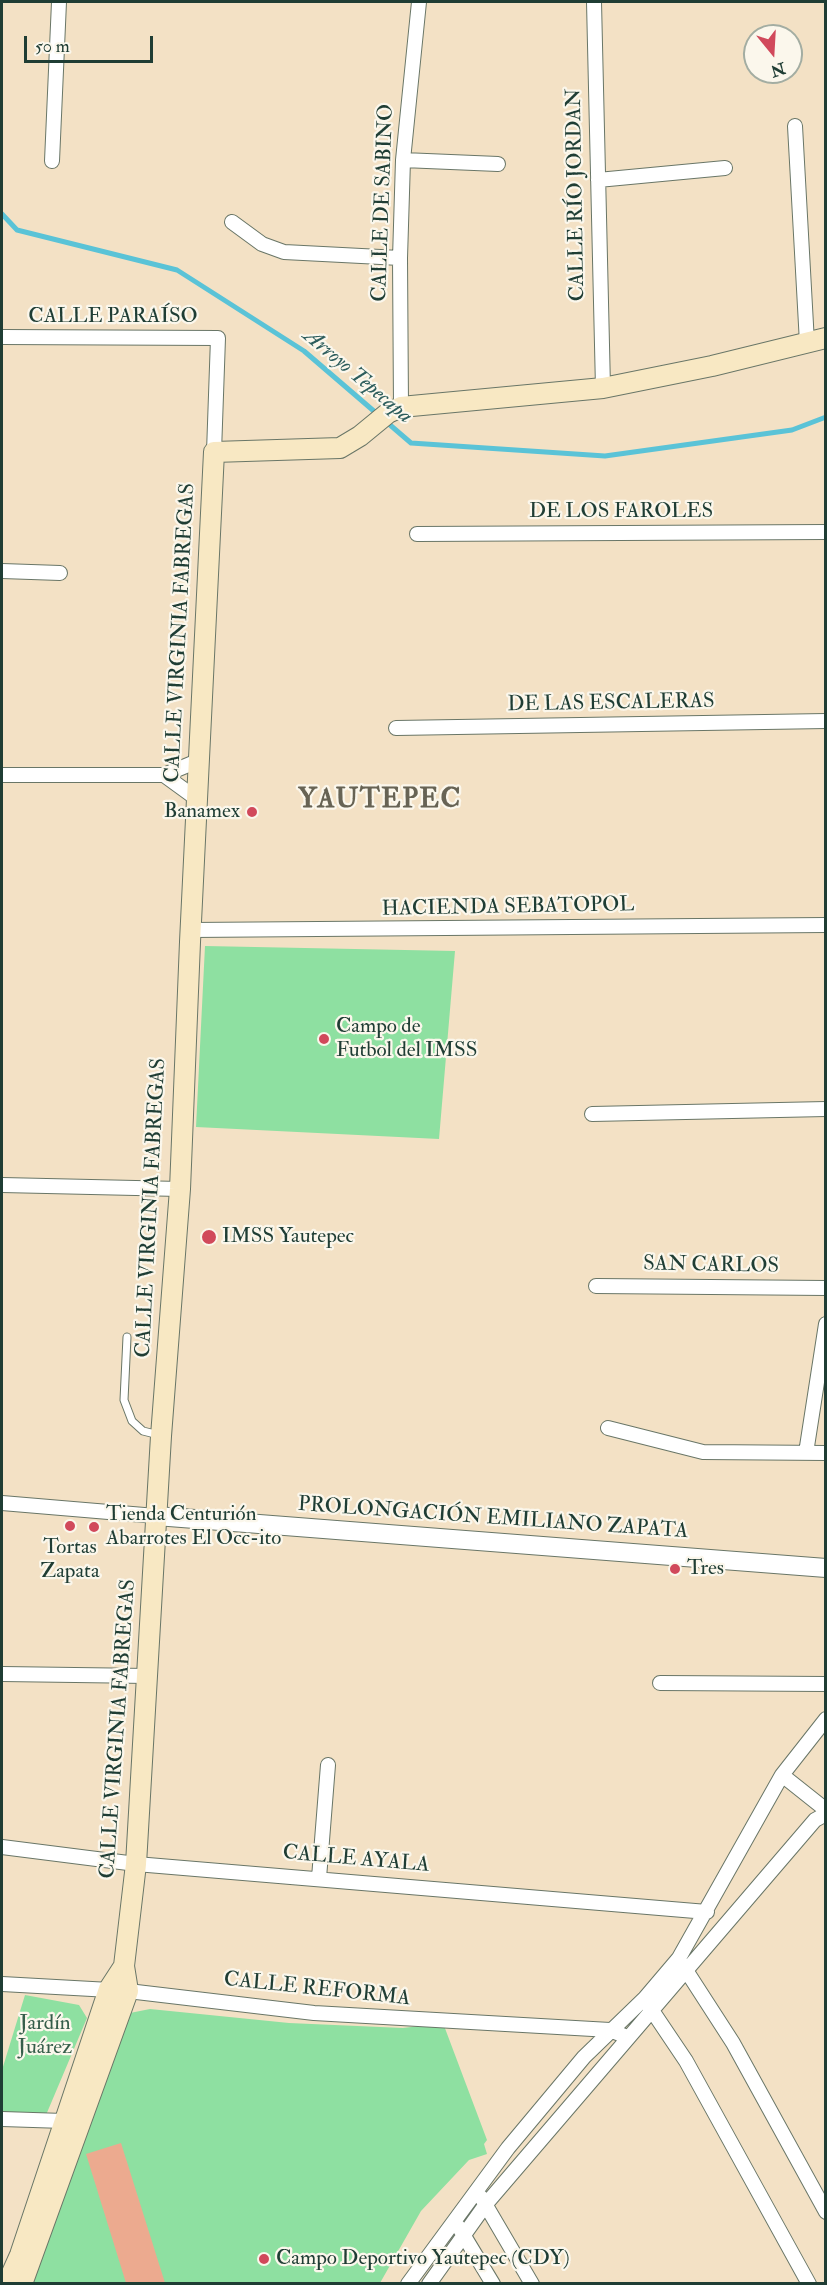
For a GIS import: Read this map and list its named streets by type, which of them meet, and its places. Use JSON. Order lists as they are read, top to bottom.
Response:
{
  "streets": {
    "main road": ["CALLE VIRGINIA FABREGAS"],
    "street": [
      "CALLE RÍO JORDAN",
      "CALLE DE SABINO",
      "CALLE PARAÍSO",
      "DE LOS FAROLES",
      "DE LAS ESCALERAS",
      "HACIENDA SEBATOPOL",
      "SAN CARLOS",
      "PROLONGACIÓN EMILIANO ZAPATA",
      "CALLE AYALA",
      "CALLE REFORMA"
    ]
  },
  "crossings": [
    ["CALLE PARAÍSO", "CALLE VIRGINIA FABREGAS"],
    ["CALLE VIRGINIA FABREGAS", "HACIENDA SEBATOPOL"],
    ["CALLE VIRGINIA FABREGAS", "PROLONGACIÓN EMILIANO ZAPATA"],
    ["CALLE VIRGINIA FABREGAS", "CALLE AYALA"],
    ["CALLE VIRGINIA FABREGAS", "CALLE REFORMA"]
  ],
  "districts": ["YAUTEPEC"],
  "water": ["Arroyo Tepecapa"],
  "parks": ["Jardín Juárez"],
  "places": [
    "Banamex",
    "Campo de Futbol del IMSS",
    "IMSS Yautepec",
    "Tortas Zapata",
    "Tienda Centurión Abarrotes El Occ-ito",
    "Tres",
    "Campo Deportivo Yautepec (CDY)"
  ],
  "scale_bar": "50 m",
  "north": "bottom"
}
